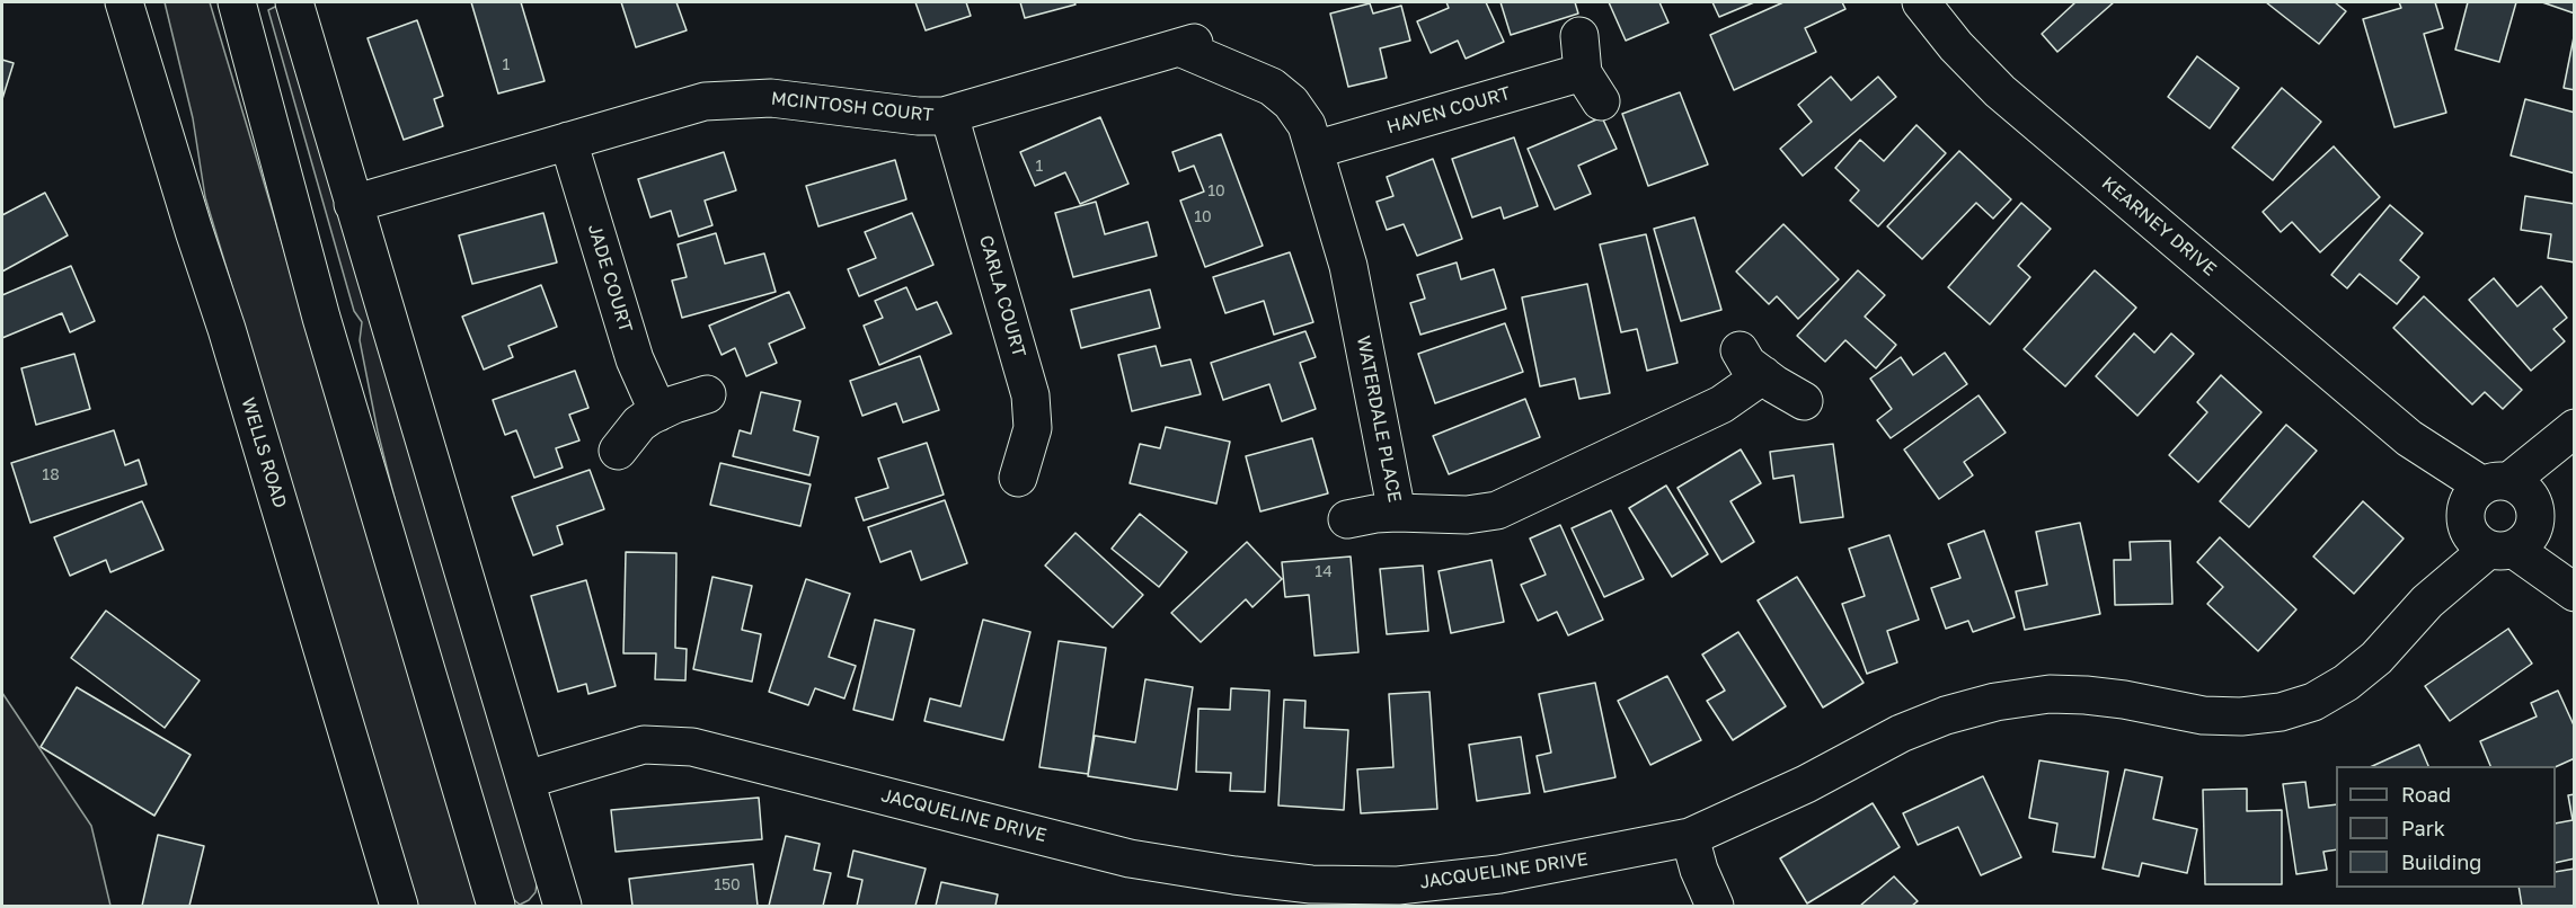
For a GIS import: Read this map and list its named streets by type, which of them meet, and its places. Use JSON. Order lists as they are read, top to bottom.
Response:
{
  "streets": {
    "street": [
      "MCINTOSH COURT",
      "HAVEN COURT",
      "KEARNEY DRIVE",
      "JADE COURT",
      "CARLA COURT",
      "WATERDALE PLACE",
      "WELLS ROAD",
      "JACQUELINE DRIVE"
    ]
  },
  "crossings": [
    ["MCINTOSH COURT", "JADE COURT"],
    ["MCINTOSH COURT", "CARLA COURT"],
    ["MCINTOSH COURT", "WATERDALE PLACE"],
    ["HAVEN COURT", "WATERDALE PLACE"],
    ["KEARNEY DRIVE", "JACQUELINE DRIVE"]
  ],
  "house_numbers": [
    "1",
    "1",
    "10",
    "10",
    "18",
    "14",
    "150"
  ],
  "legend": ["Road", "Park", "Building"]
}
